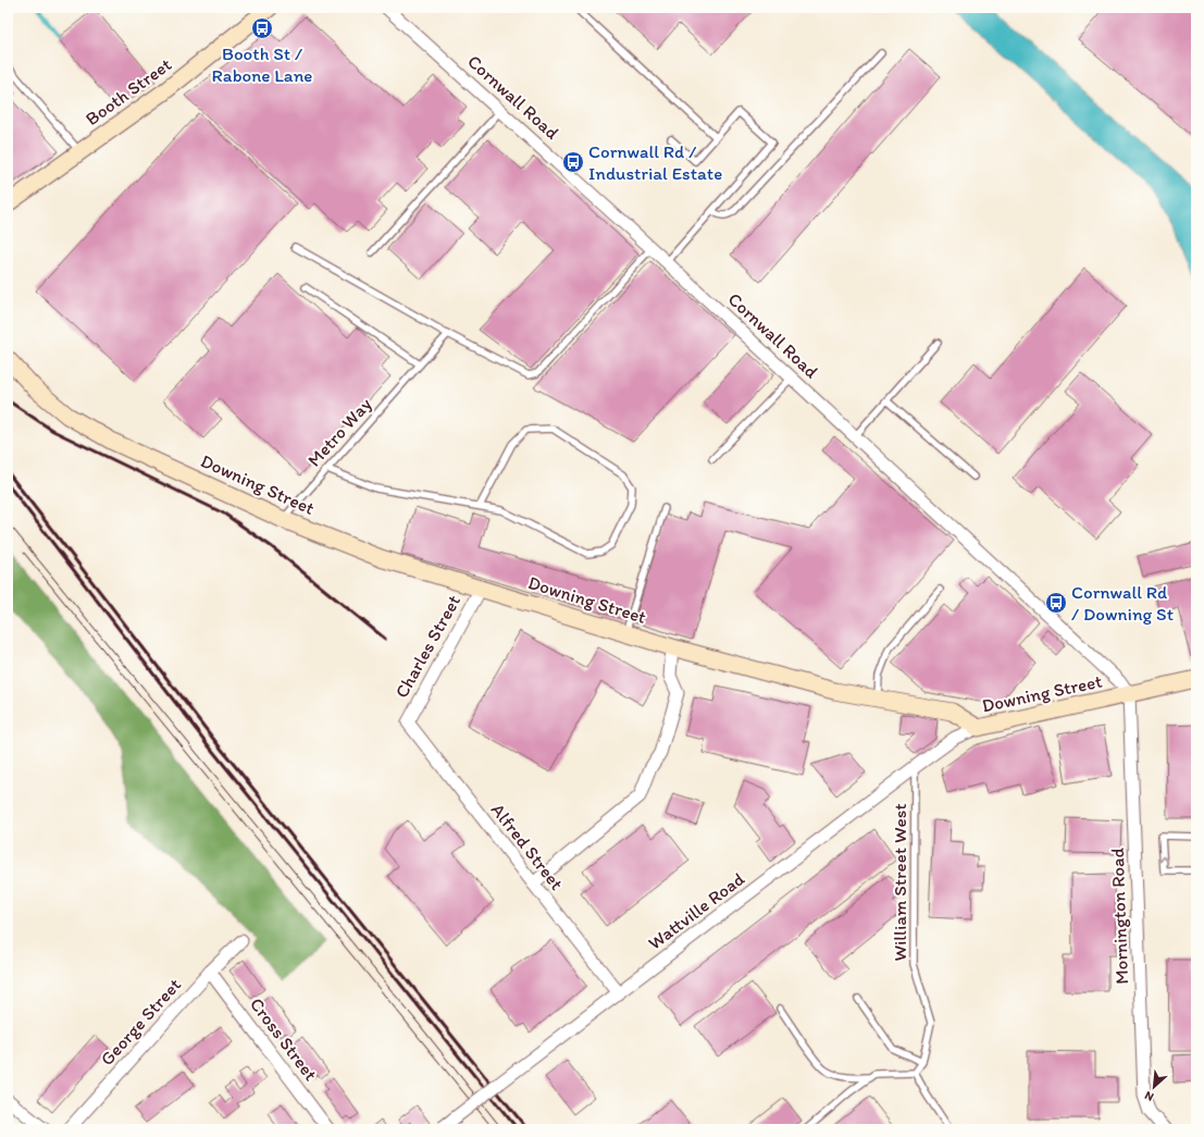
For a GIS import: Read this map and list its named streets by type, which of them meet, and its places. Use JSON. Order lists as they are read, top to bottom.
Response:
{
  "streets": {
    "street": [
      "Booth Street",
      "Cornwall Road",
      "Downing Street",
      "Charles Street",
      "Alfred Street",
      "Wattville Road",
      "Mornington Road",
      "George Street",
      "Cross Street"
    ],
    "lane": ["Metro Way", "William Street West"]
  },
  "crossings": [
    ["Cornwall Road", "Downing Street"],
    ["Cornwall Road", "Mornington Road"],
    ["Metro Way", "Downing Street"],
    ["Downing Street", "Charles Street"],
    ["Downing Street", "Wattville Road"],
    ["Downing Street", "Mornington Road"],
    ["Charles Street", "Alfred Street"],
    ["Alfred Street", "Wattville Road"],
    ["William Street West", "Wattville Road"],
    ["George Street", "Cross Street"]
  ],
  "places": {
    "bus stop": ["Booth St / Rabone Lane", "Cornwall Rd / Industrial Estate", "Cornwall Rd / Downing St"]
  },
  "north": "bottom left"
}
